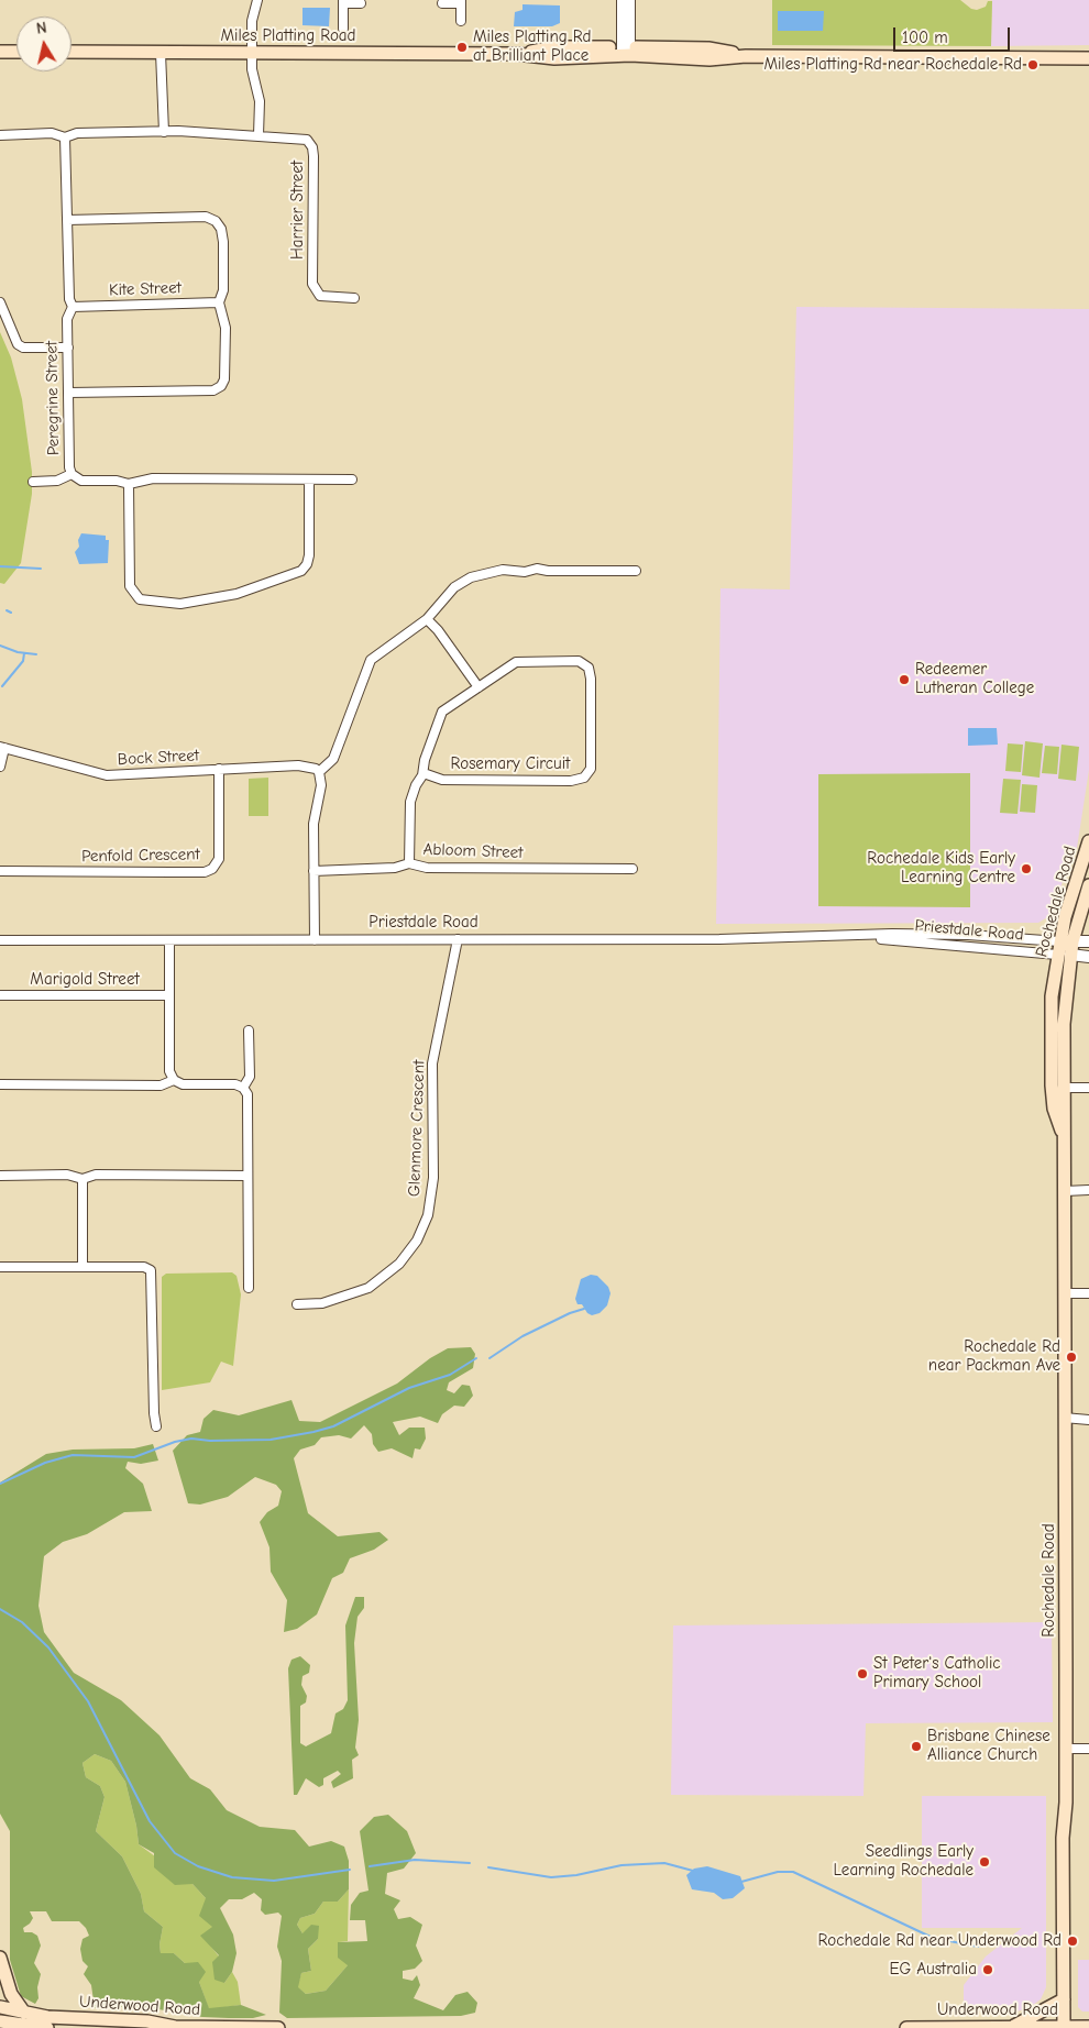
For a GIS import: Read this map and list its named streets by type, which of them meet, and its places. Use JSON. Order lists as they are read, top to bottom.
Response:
{
  "streets": {
    "main road": [
      "Miles Platting Road",
      "Rochedale Road",
      "Priestdale Road",
      "Underwood Road"
    ],
    "street": [
      "Harrier Street",
      "Kite Street",
      "Peregrine Street",
      "Bock Street",
      "Rosemary Circuit",
      "Abloom Street",
      "Penfold Crescent",
      "Marigold Street",
      "Glenmore Crescent"
    ]
  },
  "crossings": [
    ["Harrier Street", "Peregrine Street"],
    ["Kite Street", "Peregrine Street"],
    ["Bock Street", "Penfold Crescent"],
    ["Rosemary Circuit", "Abloom Street"],
    ["Rochedale Road", "Priestdale Road"],
    ["Rochedale Road", "Underwood Road"],
    ["Priestdale Road", "Glenmore Crescent"]
  ],
  "places": [
    "Miles Platting Rd at Brilliant Place",
    "Miles Platting Rd near Rochedale Rd",
    "Redeemer Lutheran College",
    "Rochedale Kids Early Learning Centre",
    "Rochedale Rd near Packman Ave",
    "St Peter's Catholic Primary School",
    "Brisbane Chinese Alliance Church",
    "Seedlings Early Learning Rochedale",
    "Rochedale Rd near Underwood Rd",
    "EG Australia"
  ],
  "scale_bar": "100 m",
  "north": "top"
}
